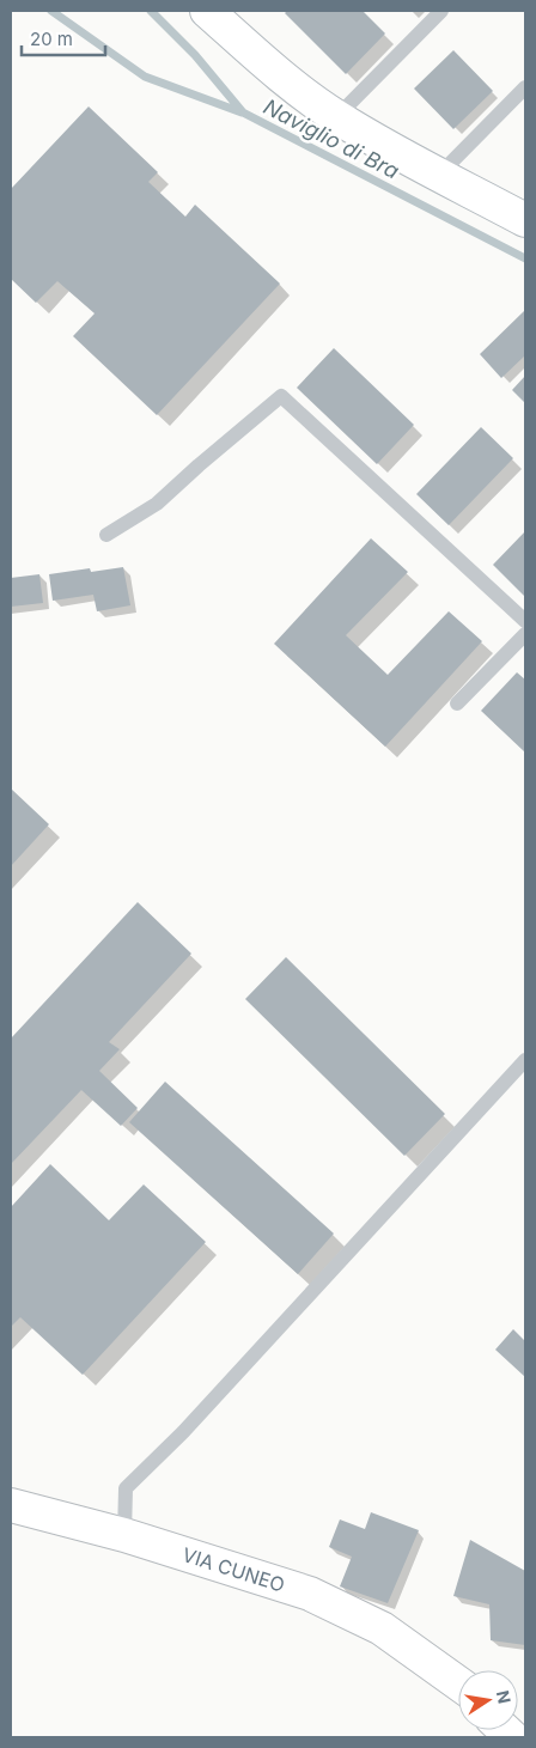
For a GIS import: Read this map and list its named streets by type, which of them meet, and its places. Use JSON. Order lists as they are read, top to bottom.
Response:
{
  "streets": {
    "main road": ["VIA CUNEO"]
  },
  "water": ["Naviglio di Bra"],
  "scale_bar": "20 m",
  "north": "right"
}
